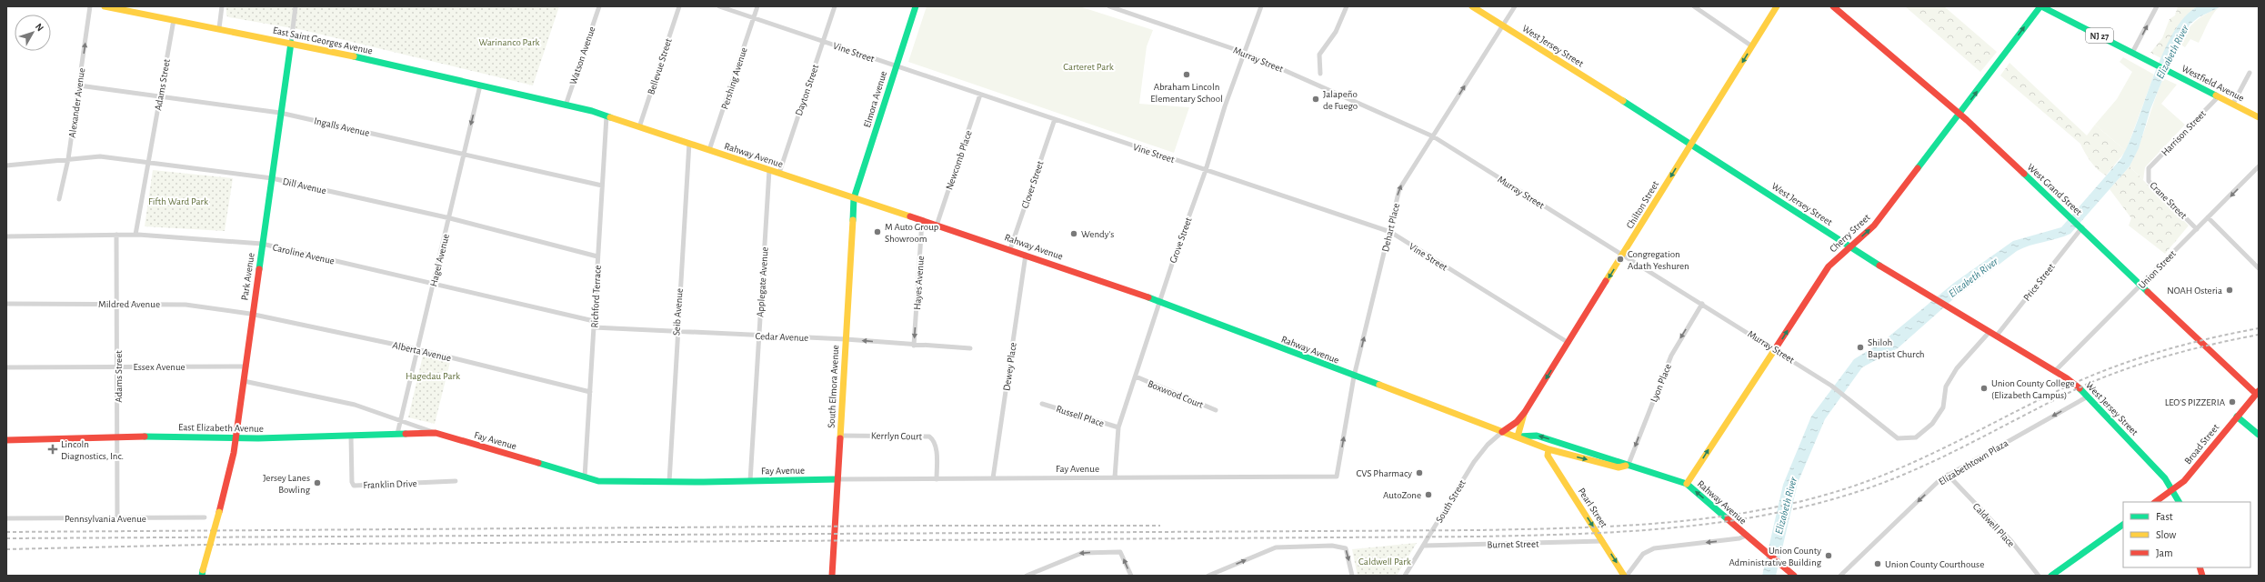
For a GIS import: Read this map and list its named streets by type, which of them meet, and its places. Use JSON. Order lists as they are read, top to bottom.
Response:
{
  "streets": {
    "main road": [
      "NJ 27",
      "East Saint Georges Avenue",
      "West Jersey Street",
      "Westfield Avenue",
      "Elmora Avenue",
      "Rahway Avenue",
      "West Grand Street",
      "Chilton Street",
      "Cherry Street",
      "Park Avenue",
      "South Elmora Avenue",
      "East Elizabeth Avenue",
      "Fay Avenue",
      "Broad Street",
      "Pearl Street"
    ],
    "street": [
      "Vine Street",
      "Watson Avenue",
      "Murray Street",
      "Bellevue Street",
      "Pershing Avenue",
      "Adams Street",
      "Dayton Street",
      "Alexander Avenue",
      "Ingalls Avenue",
      "Harrison Street",
      "Newcomb Place",
      "Clover Street",
      "Dill Avenue",
      "Crane Street",
      "Dehart Place",
      "Grove Street",
      "Caroline Avenue",
      "Hagel Avenue",
      "Union Street",
      "Applegate Avenue",
      "Price Street",
      "Hayes Avenue",
      "Richford Terrace",
      "Mildred Avenue",
      "Seib Avenue",
      "Cedar Avenue",
      "Alberta Avenue",
      "Essex Avenue",
      "Dewey Place",
      "Lyon Place",
      "Boxwood Court",
      "Russell Place",
      "Kerrlyn Court",
      "Elizabethtown Plaza",
      "Franklin Drive",
      "South Street",
      "Pennsylvania Avenue",
      "Caldwell Place",
      "Burnet Street"
    ]
  },
  "crossings": [
    ["East Saint Georges Avenue", "Adams Street"],
    ["East Saint Georges Avenue", "Rahway Avenue"],
    ["East Saint Georges Avenue", "Hagel Avenue"],
    ["East Saint Georges Avenue", "Park Avenue"],
    ["West Jersey Street", "Murray Street"],
    ["West Jersey Street", "Chilton Street"],
    ["West Jersey Street", "Dehart Place"],
    ["West Jersey Street", "Cherry Street"],
    ["West Jersey Street", "Union Street"],
    ["West Jersey Street", "Price Street"],
    ["West Jersey Street", "Broad Street"],
    ["West Jersey Street", "Elizabethtown Plaza"],
    ["Vine Street", "Pershing Avenue"],
    ["Vine Street", "Dayton Street"],
    ["Vine Street", "Elmora Avenue"],
    ["Vine Street", "Newcomb Place"],
    ["Vine Street", "Clover Street"],
    ["Vine Street", "Chilton Street"],
    ["Vine Street", "Dehart Place"],
    ["Vine Street", "Grove Street"],
    ["Watson Avenue", "Rahway Avenue"],
    ["Murray Street", "Chilton Street"],
    ["Murray Street", "Dehart Place"],
    ["Murray Street", "Cherry Street"],
    ["Murray Street", "Grove Street"],
    ["Murray Street", "Lyon Place"],
    ["Bellevue Street", "Rahway Avenue"],
    ["Pershing Avenue", "Rahway Avenue"],
    ["Westfield Avenue", "Harrison Street"],
    ["Westfield Avenue", "Cherry Street"],
    ["Adams Street", "Ingalls Avenue"],
    ["Adams Street", "Dill Avenue"],
    ["Adams Street", "Caroline Avenue"],
    ["Adams Street", "Mildred Avenue"],
    ["Adams Street", "Essex Avenue"],
    ["Adams Street", "East Elizabeth Avenue"],
    ["Adams Street", "Pennsylvania Avenue"],
    ["Dayton Street", "Rahway Avenue"],
    ["Elmora Avenue", "Rahway Avenue"],
    ["Elmora Avenue", "South Elmora Avenue"],
    ["Alexander Avenue", "Ingalls Avenue"],
    ["Alexander Avenue", "Dill Avenue"],
    ["Ingalls Avenue", "Hagel Avenue"],
    ["Ingalls Avenue", "Park Avenue"],
    ["Ingalls Avenue", "Richford Terrace"],
    ["Harrison Street", "Crane Street"],
    ["Rahway Avenue", "Newcomb Place"],
    ["Rahway Avenue", "Clover Street"],
    ["Rahway Avenue", "Chilton Street"],
    ["Rahway Avenue", "Dehart Place"],
    ["Rahway Avenue", "Cherry Street"],
    ["Rahway Avenue", "Grove Street"],
    ["Rahway Avenue", "Applegate Avenue"],
    ["Rahway Avenue", "Hayes Avenue"],
    ["Rahway Avenue", "Richford Terrace"],
    ["Rahway Avenue", "Seib Avenue"],
    ["Rahway Avenue", "Dewey Place"],
    ["Rahway Avenue", "Lyon Place"],
    ["Rahway Avenue", "South Elmora Avenue"],
    ["Rahway Avenue", "South Street"],
    ["Rahway Avenue", "Pearl Street"],
    ["Dill Avenue", "Hagel Avenue"],
    ["Dill Avenue", "Park Avenue"],
    ["Dill Avenue", "Richford Terrace"],
    ["West Grand Street", "Cherry Street"],
    ["West Grand Street", "Union Street"],
    ["West Grand Street", "Price Street"],
    ["West Grand Street", "Broad Street"],
    ["Crane Street", "Union Street"],
    ["Chilton Street", "South Street"],
    ["Dehart Place", "Fay Avenue"],
    ["Grove Street", "Boxwood Court"],
    ["Grove Street", "Russell Place"],
    ["Grove Street", "Fay Avenue"],
    ["Caroline Avenue", "Hagel Avenue"],
    ["Caroline Avenue", "Park Avenue"],
    ["Caroline Avenue", "Richford Terrace"],
    ["Hagel Avenue", "Alberta Avenue"],
    ["Hagel Avenue", "East Elizabeth Avenue"],
    ["Hagel Avenue", "Fay Avenue"],
    ["Park Avenue", "Mildred Avenue"],
    ["Park Avenue", "Alberta Avenue"],
    ["Park Avenue", "Essex Avenue"],
    ["Park Avenue", "East Elizabeth Avenue"],
    ["Park Avenue", "Fay Avenue"],
    ["Applegate Avenue", "Cedar Avenue"],
    ["Applegate Avenue", "Fay Avenue"],
    ["Hayes Avenue", "Cedar Avenue"],
    ["Richford Terrace", "Cedar Avenue"],
    ["Richford Terrace", "Alberta Avenue"],
    ["Richford Terrace", "Fay Avenue"],
    ["Mildred Avenue", "Alberta Avenue"],
    ["Seib Avenue", "Cedar Avenue"],
    ["Seib Avenue", "Fay Avenue"],
    ["Cedar Avenue", "South Elmora Avenue"],
    ["Dewey Place", "Fay Avenue"],
    ["South Elmora Avenue", "Kerrlyn Court"],
    ["South Elmora Avenue", "Fay Avenue"],
    ["East Elizabeth Avenue", "Fay Avenue"],
    ["East Elizabeth Avenue", "Franklin Drive"],
    ["Kerrlyn Court", "Fay Avenue"],
    ["Elizabethtown Plaza", "Caldwell Place"],
    ["South Street", "Burnet Street"],
    ["Pearl Street", "Burnet Street"]
  ],
  "one_way": [
    "Alexander Avenue",
    "Chilton Street",
    "Dehart Place",
    "Cherry Street",
    "Hayes Avenue",
    "Lyon Place",
    "Elizabethtown Plaza",
    "Pearl Street"
  ],
  "water": ["Elizabeth River"],
  "parks": [
    "Warinanco Park",
    "Carteret Park",
    "Fifth Ward Park",
    "Hagedau Park",
    "Caldwell Park"
  ],
  "places": {
    "other": [
      "Abraham Lincoln Elementary School",
      "Jalapeño de Fuego",
      "M Auto Group Showroom",
      "Wendy's",
      "Congregation Adath Yeshuren",
      "NOAH Osteria",
      "Shiloh Baptist Church",
      "Union County College (Elizabeth Campus)",
      "LEO'S PIZZERIA",
      "CVS Pharmacy",
      "Jersey Lanes Bowling",
      "AutoZone",
      "Union County Administrative Building",
      "Union County Courthouse"
    ],
    "health": ["Lincoln Diagnostics, Inc."]
  },
  "legend": ["Fast", "Slow", "Jam"],
  "north": "top right"
}
